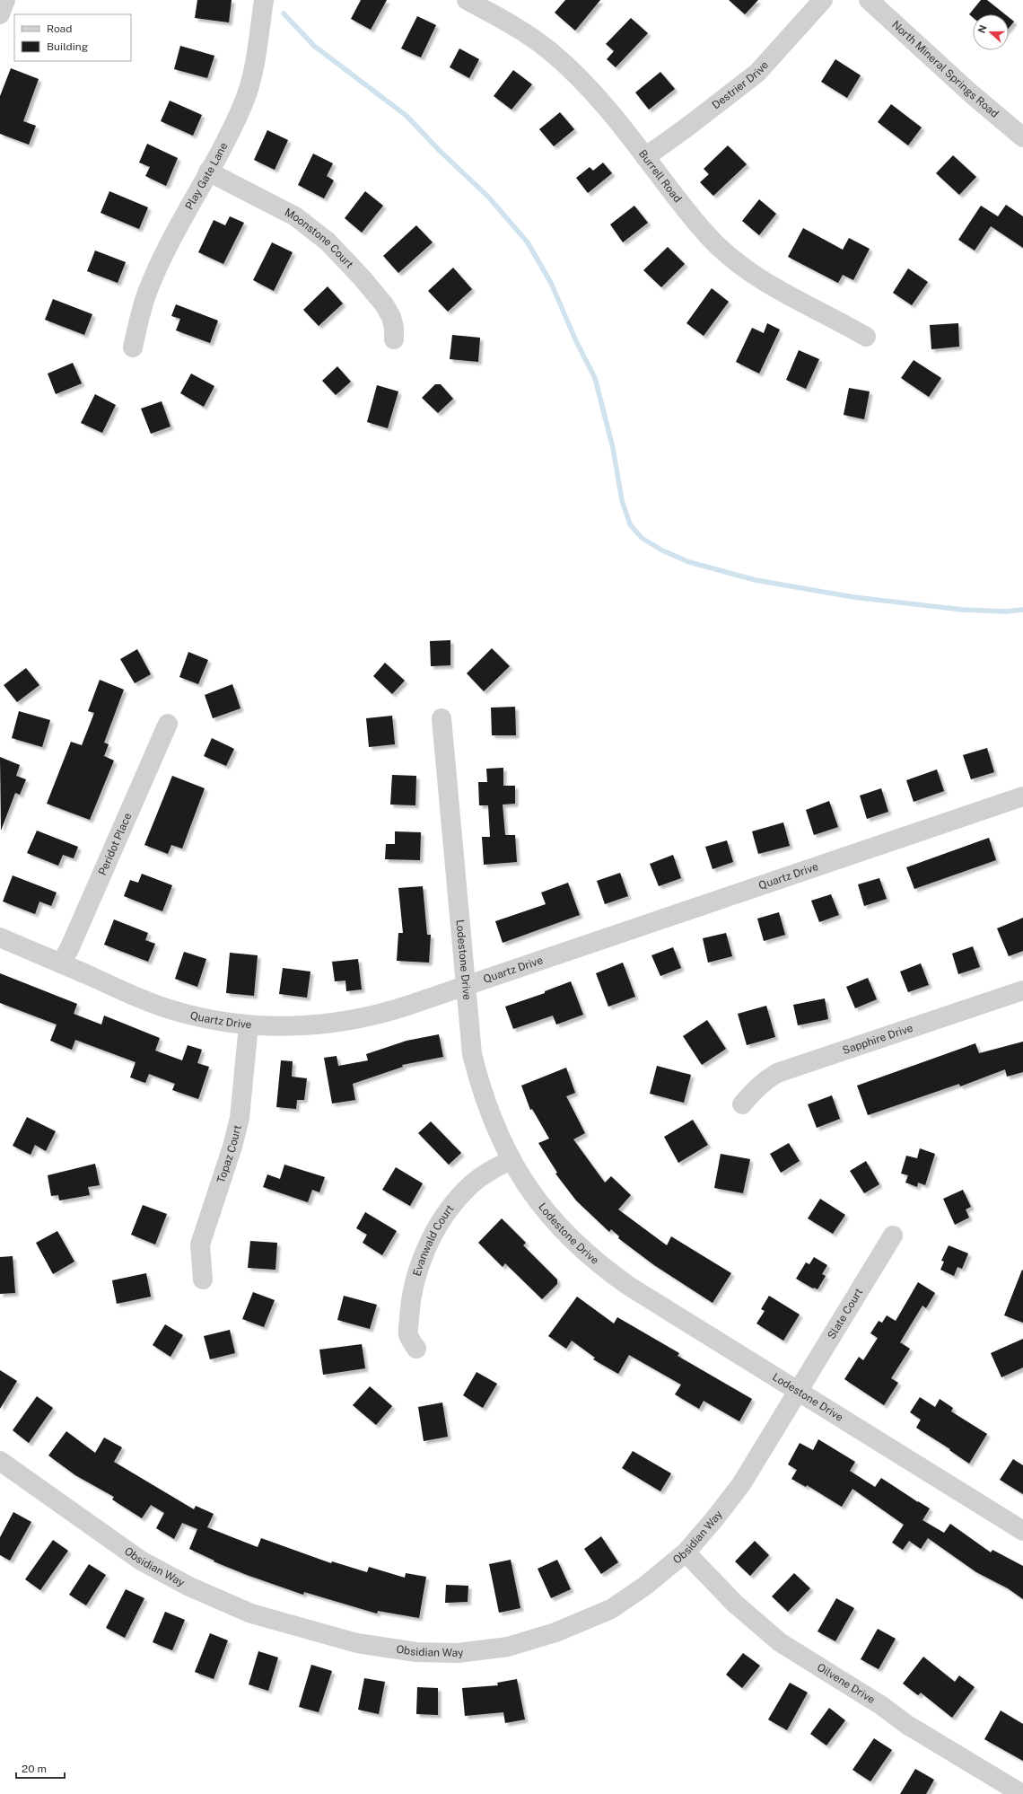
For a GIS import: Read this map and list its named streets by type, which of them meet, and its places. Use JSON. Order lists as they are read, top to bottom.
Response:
{
  "streets": {
    "street": [
      "North Mineral Springs Road",
      "Destrier Drive",
      "Play Gate Lane",
      "Burrell Road",
      "Moonstone Court",
      "Peridot Place",
      "Quartz Drive",
      "Lodestone Drive",
      "Sapphire Drive",
      "Topaz Court",
      "Evanwald Court",
      "Slate Court",
      "Obsidian Way",
      "Oilvene Drive"
    ]
  },
  "crossings": [
    ["Destrier Drive", "Burrell Road"],
    ["Play Gate Lane", "Moonstone Court"],
    ["Peridot Place", "Quartz Drive"],
    ["Quartz Drive", "Lodestone Drive"],
    ["Quartz Drive", "Topaz Court"],
    ["Lodestone Drive", "Evanwald Court"],
    ["Lodestone Drive", "Slate Court"],
    ["Lodestone Drive", "Obsidian Way"],
    ["Slate Court", "Obsidian Way"],
    ["Obsidian Way", "Oilvene Drive"]
  ],
  "legend": ["Road", "Building"],
  "scale_bar": "20 m",
  "north": "left"
}
